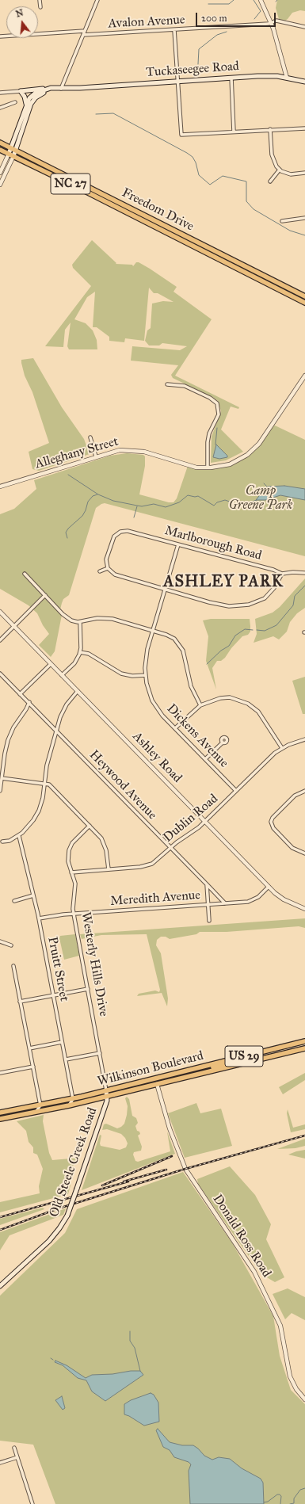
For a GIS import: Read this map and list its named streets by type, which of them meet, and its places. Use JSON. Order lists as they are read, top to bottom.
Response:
{
  "streets": {
    "main road": [
      "Tuckaseegee Road",
      "NC 27",
      "Freedom Drive",
      "Westerly Hills Drive",
      "US 29",
      "Wilkinson Boulevard",
      "Old Steele Creek Road"
    ],
    "street": [
      "Avalon Avenue",
      "Alleghany Street",
      "Marlborough Road",
      "Dickens Avenue",
      "Ashley Road",
      "Heywood Avenue",
      "Dublin Road",
      "Meredith Avenue",
      "Pruitt Street",
      "Donald Ross Road"
    ]
  },
  "crossings": [
    ["Tuckaseegee Road", "Freedom Drive"],
    ["Marlborough Road", "Dickens Avenue"],
    ["Dickens Avenue", "Dublin Road"],
    ["Ashley Road", "Dublin Road"],
    ["Ashley Road", "Meredith Avenue"],
    ["Heywood Avenue", "Dublin Road"],
    ["Heywood Avenue", "Meredith Avenue"],
    ["Dublin Road", "Westerly Hills Drive"],
    ["Meredith Avenue", "Westerly Hills Drive"],
    ["Meredith Avenue", "Pruitt Street"],
    ["Westerly Hills Drive", "Wilkinson Boulevard"],
    ["Westerly Hills Drive", "Old Steele Creek Road"],
    ["Pruitt Street", "Wilkinson Boulevard"],
    ["Wilkinson Boulevard", "Old Steele Creek Road"],
    ["Wilkinson Boulevard", "Donald Ross Road"]
  ],
  "districts": ["ASHLEY PARK"],
  "parks": ["Camp Greene Park"],
  "scale_bar": "200 m",
  "north": "top"
}
